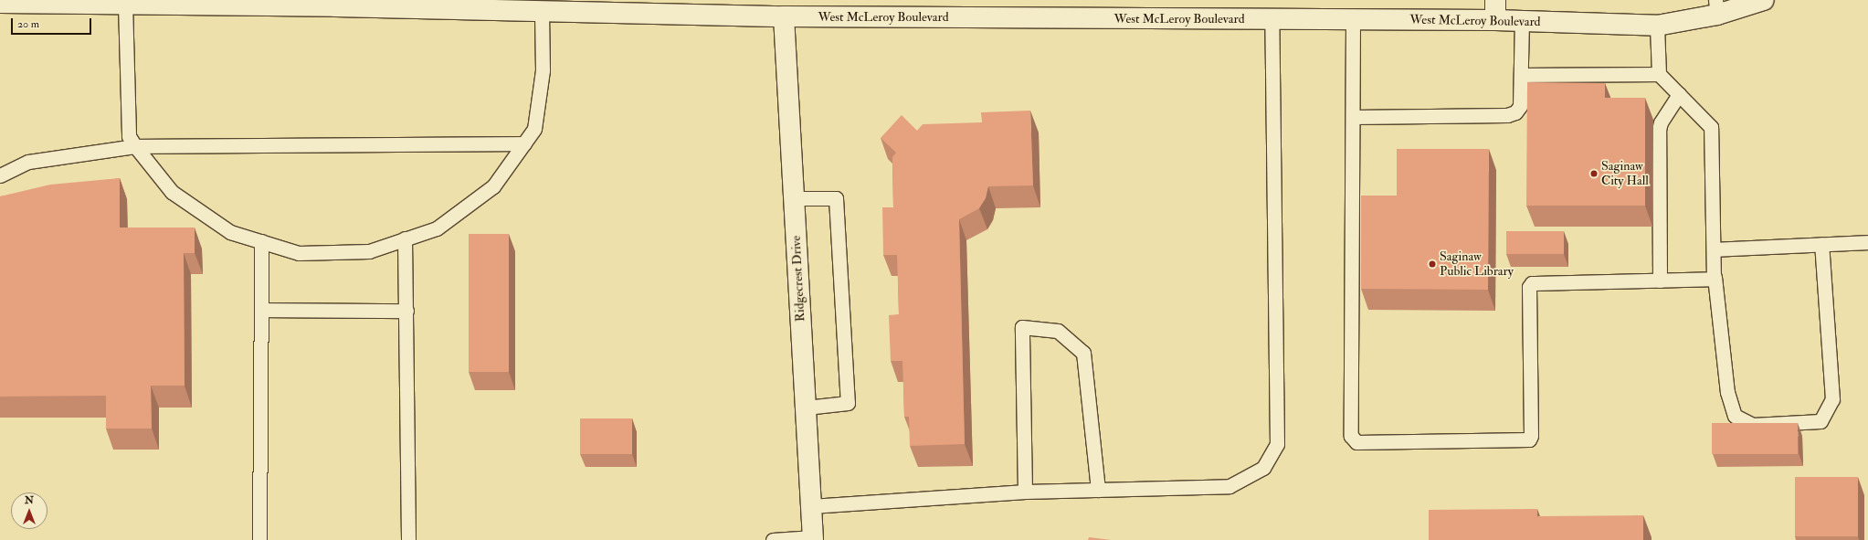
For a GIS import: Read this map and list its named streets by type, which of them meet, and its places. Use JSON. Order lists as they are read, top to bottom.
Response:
{
  "streets": {
    "main road": ["West McLeroy Boulevard", "Ridgecrest Drive"]
  },
  "crossings": [
    ["West McLeroy Boulevard", "Ridgecrest Drive"]
  ],
  "places": ["Saginaw City Hall", "Saginaw Public Library"],
  "scale_bar": "20 m",
  "north": "top"
}
